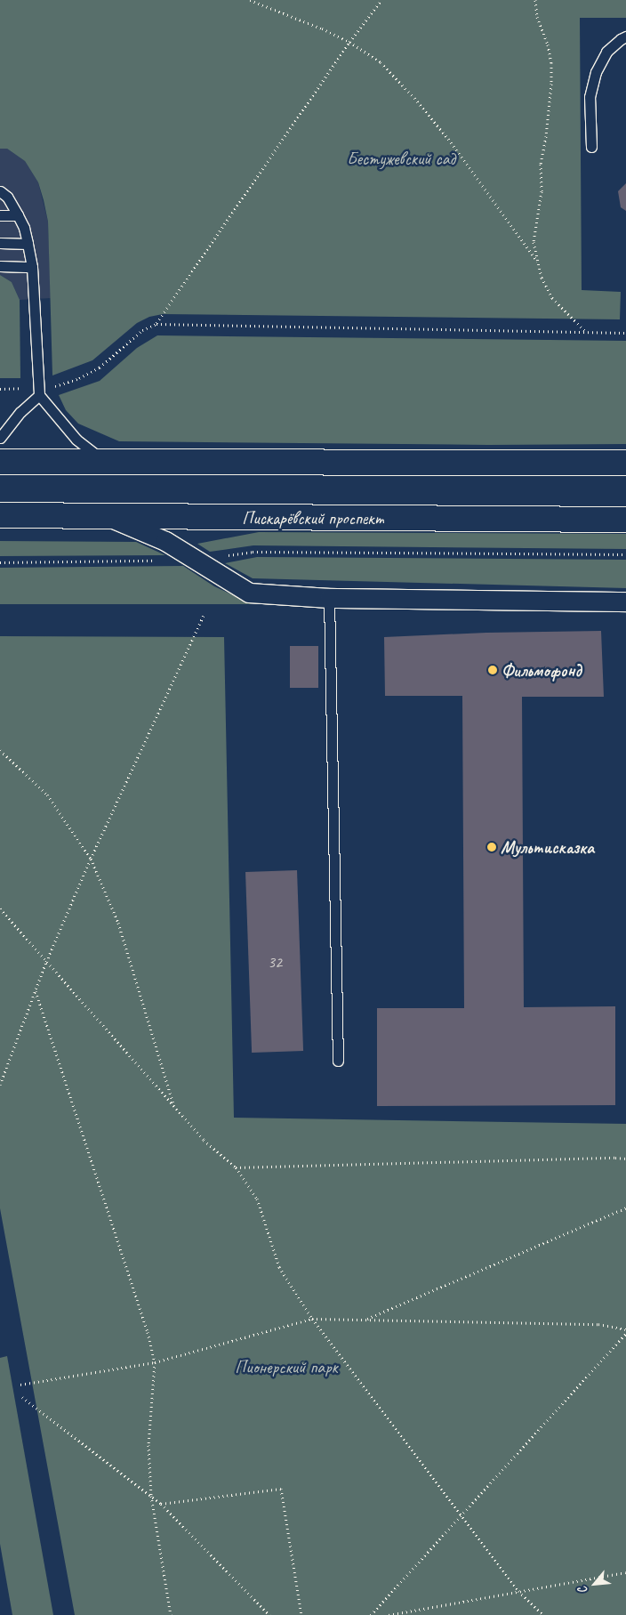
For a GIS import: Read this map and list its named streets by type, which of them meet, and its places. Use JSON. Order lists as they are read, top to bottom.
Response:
{
  "streets": {
    "main road": ["Пискарёвский проспект"]
  },
  "parks": ["Бестужевский сад", "Пионерский парк"],
  "places": ["Фильмофонд", "Мультисказка"],
  "house_numbers": ["32"],
  "north": "bottom left"
}
